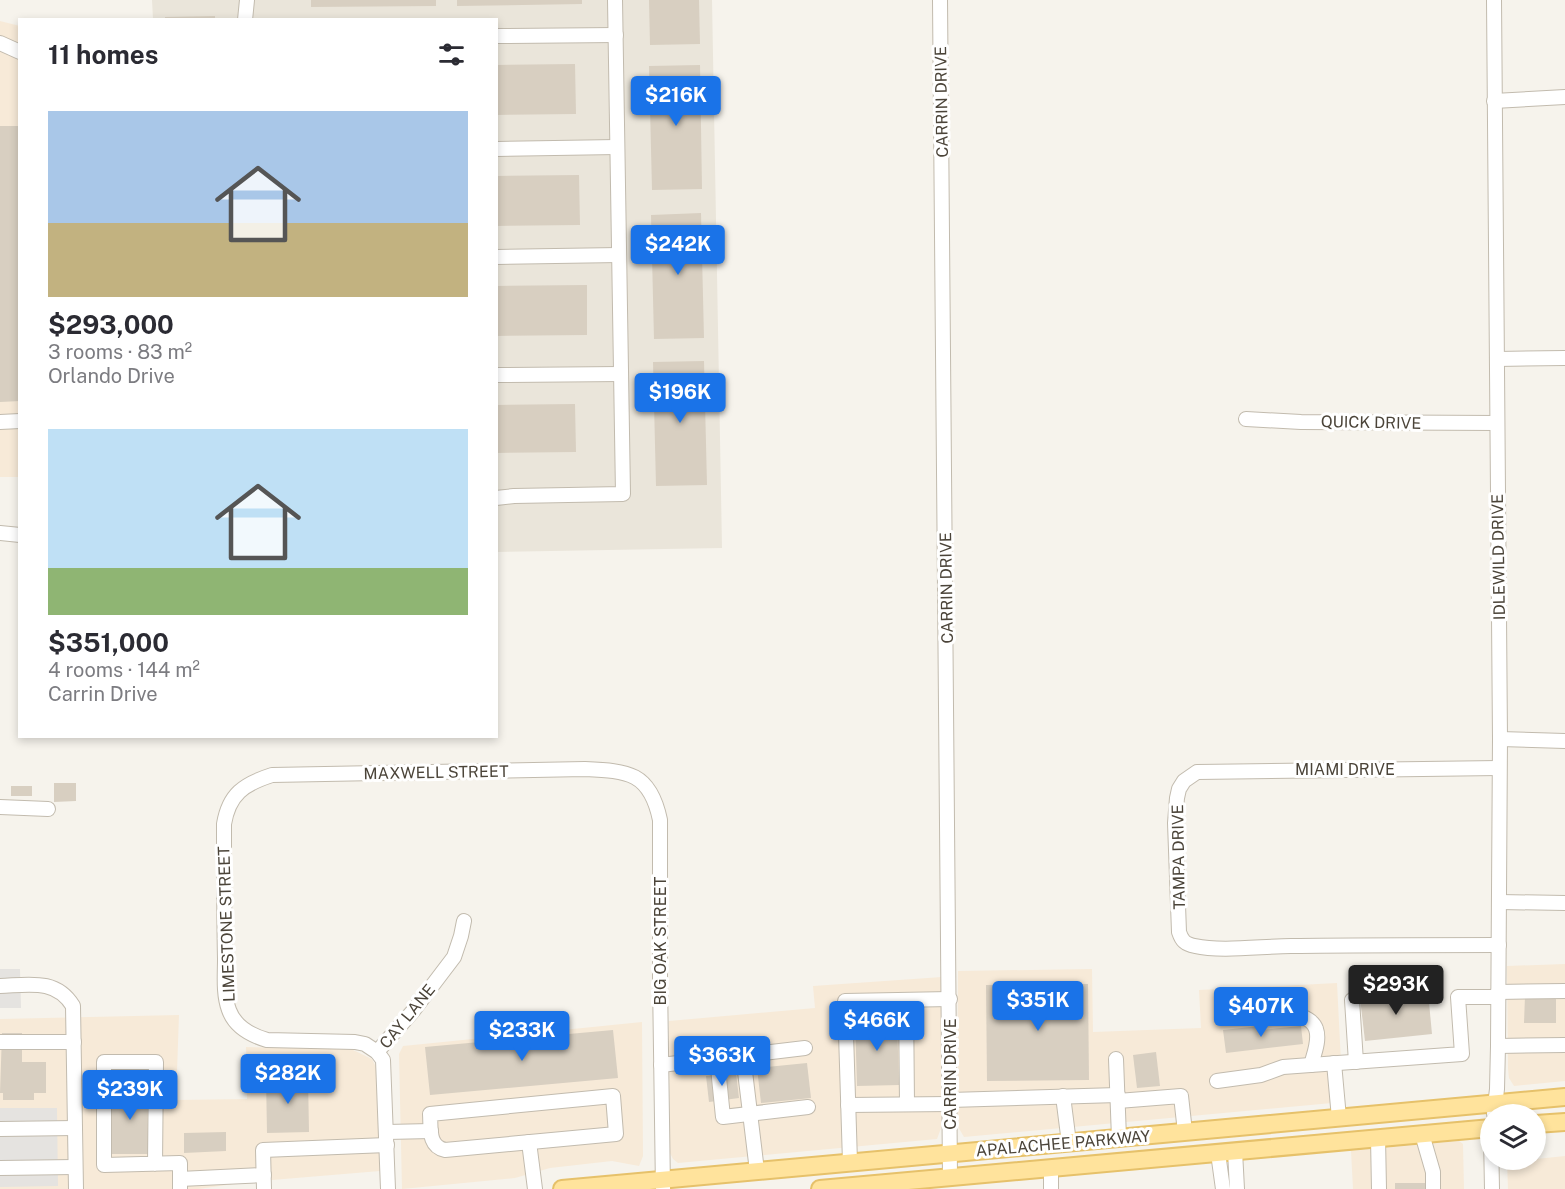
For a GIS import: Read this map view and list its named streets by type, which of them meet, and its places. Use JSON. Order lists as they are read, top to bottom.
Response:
{
  "streets": {
    "main road": ["APALACHEE PARKWAY"],
    "street": [
      "CARRIN DRIVE",
      "QUICK DRIVE",
      "IDLEWILD DRIVE",
      "MIAMI DRIVE",
      "MAXWELL STREET",
      "TAMPA DRIVE",
      "LIMESTONE STREET",
      "BIG OAK STREET",
      "CAY LANE"
    ]
  },
  "crossings": [
    ["CARRIN DRIVE", "APALACHEE PARKWAY"],
    ["QUICK DRIVE", "IDLEWILD DRIVE"],
    ["IDLEWILD DRIVE", "MIAMI DRIVE"],
    ["IDLEWILD DRIVE", "TAMPA DRIVE"],
    ["MIAMI DRIVE", "TAMPA DRIVE"],
    ["MAXWELL STREET", "LIMESTONE STREET"],
    ["MAXWELL STREET", "BIG OAK STREET"],
    ["LIMESTONE STREET", "CAY LANE"],
    ["BIG OAK STREET", "APALACHEE PARKWAY"]
  ],
  "page": {
    "heading": "11 homes",
    "price": [
      "$216K",
      "$242K",
      "$196K",
      "$293K",
      "$351K",
      "$407K",
      "$466K",
      "$233K",
      "$363K",
      "$282K",
      "$239K"
    ],
    "list": [
      {
        "name": "$293,000",
        "note": "3 rooms · 83 m² · Orlando Drive"
      },
      {
        "name": "$351,000",
        "note": "4 rooms · 144 m² · Carrin Drive"
      }
    ]
  }
}
